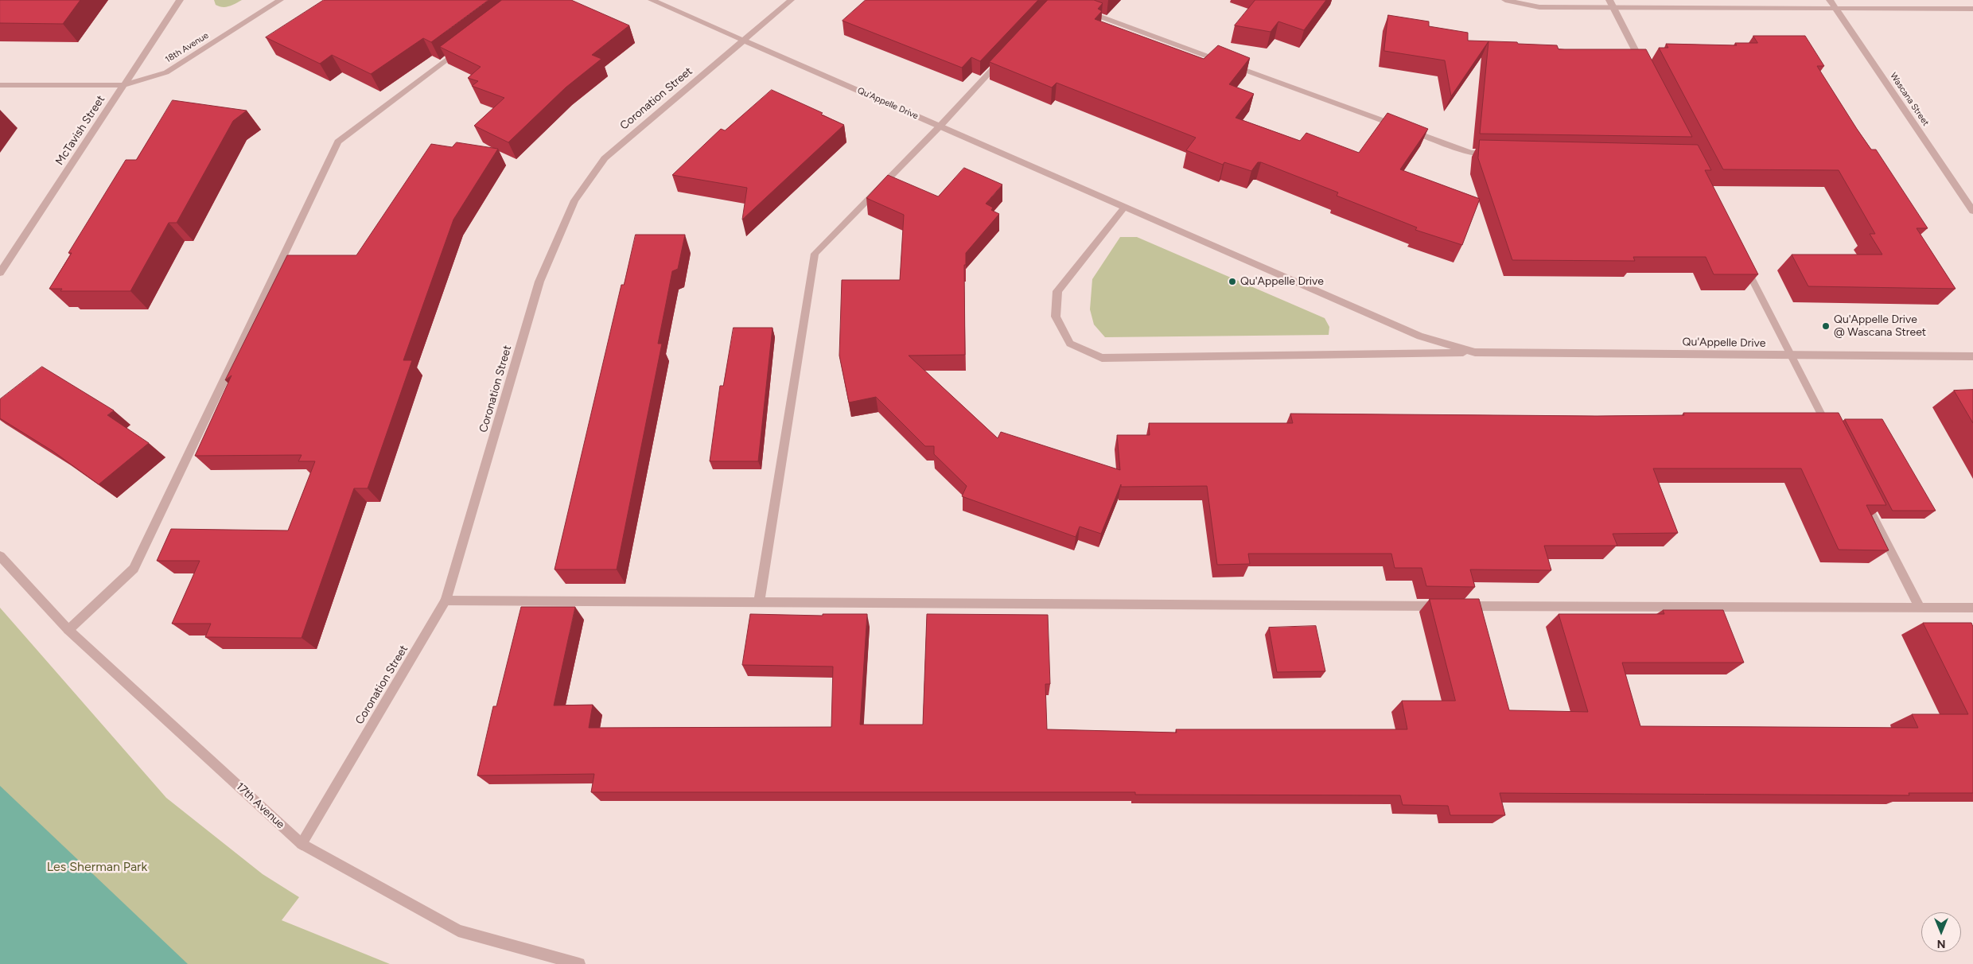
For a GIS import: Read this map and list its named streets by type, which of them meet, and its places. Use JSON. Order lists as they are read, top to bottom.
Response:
{
  "streets": {
    "street": [
      "18th Avenue",
      "Coronation Street",
      "Wascana Street",
      "Qu'Appelle Drive",
      "McTavish Street",
      "17th Avenue"
    ]
  },
  "crossings": [
    ["18th Avenue", "McTavish Street"],
    ["Coronation Street", "Qu'Appelle Drive"],
    ["Coronation Street", "17th Avenue"]
  ],
  "parks": ["Les Sherman Park"],
  "places": ["Qu'Appelle Drive", "Qu'Appelle Drive @ Wascana Street"],
  "north": "bottom"
}
